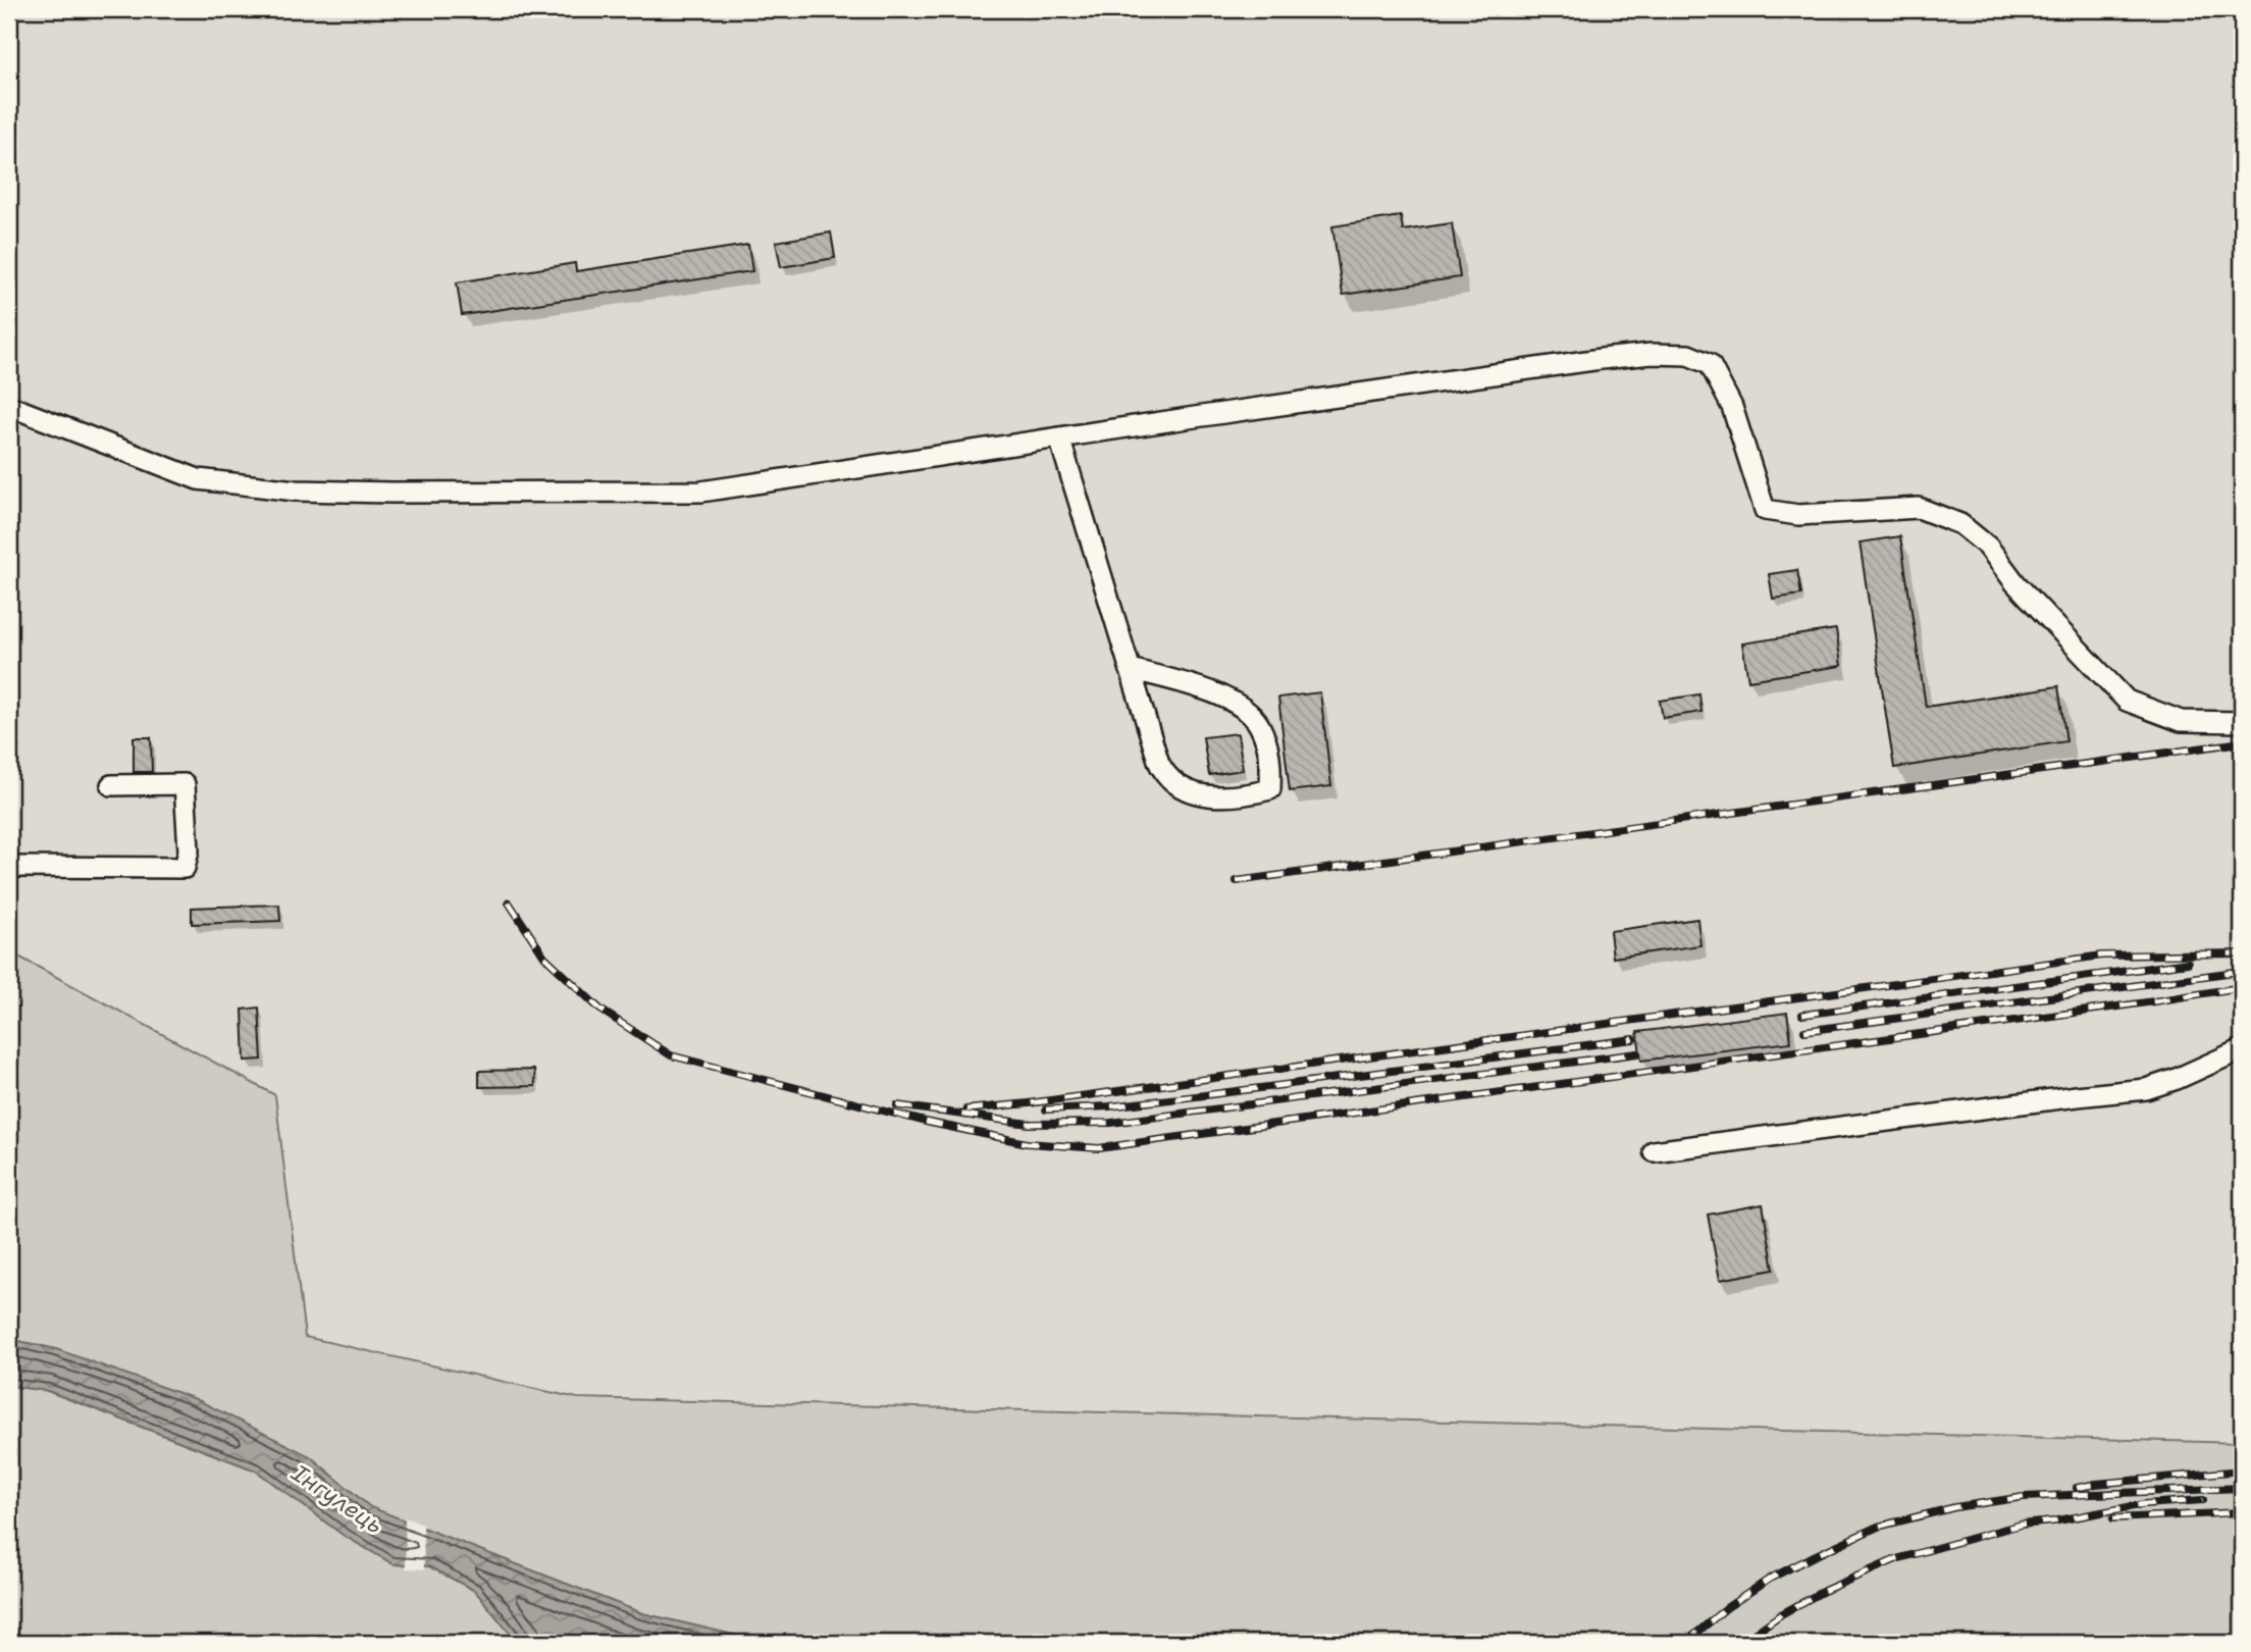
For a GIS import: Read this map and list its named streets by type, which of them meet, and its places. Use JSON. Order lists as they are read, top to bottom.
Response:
{
  "water": ["Інгулець"]
}
